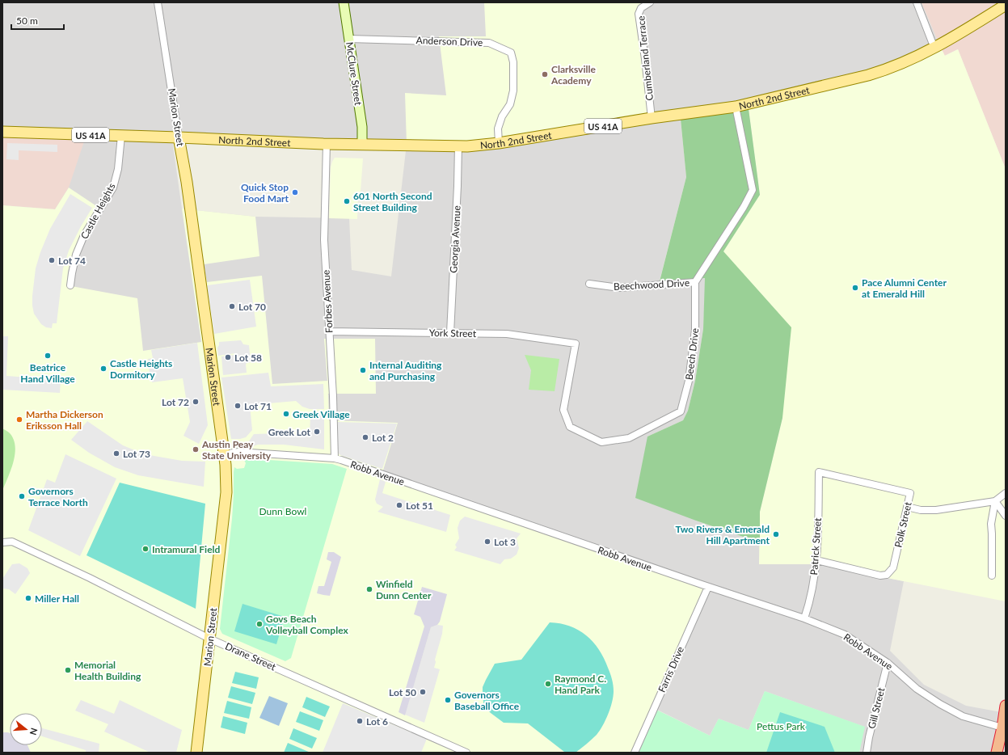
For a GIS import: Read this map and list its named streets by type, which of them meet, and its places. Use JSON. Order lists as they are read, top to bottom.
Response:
{
  "streets": {
    "main road": [
      "McClure Street",
      "North 2nd Street",
      "Marion Street",
      "US 41A"
    ],
    "street": [
      "Anderson Drive",
      "Cumberland Terrace",
      "Castle Heights",
      "Georgia Avenue",
      "Beechwood Drive",
      "Forbes Avenue",
      "York Street",
      "Beech Drive",
      "Robb Avenue",
      "Polk Street",
      "Patrick Street",
      "Drane Street",
      "Farris Drive",
      "Gill Street"
    ]
  },
  "crossings": [
    ["Anderson Drive", "McClure Street"],
    ["Anderson Drive", "North 2nd Street"],
    ["Cumberland Terrace", "North 2nd Street"],
    ["McClure Street", "North 2nd Street"],
    ["North 2nd Street", "Marion Street"],
    ["North 2nd Street", "Castle Heights"],
    ["North 2nd Street", "Georgia Avenue"],
    ["North 2nd Street", "Forbes Avenue"],
    ["Marion Street", "Robb Avenue"],
    ["Marion Street", "Drane Street"],
    ["Georgia Avenue", "York Street"],
    ["Beechwood Drive", "Beech Drive"],
    ["Forbes Avenue", "York Street"],
    ["Forbes Avenue", "Robb Avenue"],
    ["York Street", "Beech Drive"],
    ["Robb Avenue", "Patrick Street"],
    ["Robb Avenue", "Farris Drive"],
    ["Robb Avenue", "Gill Street"],
    ["Polk Street", "Patrick Street"]
  ],
  "parks": ["Dunn Bowl", "Pettus Park"],
  "places": [
    "Clarksville Academy",
    "Quick Stop Food Mart",
    "601 North Second Street Building",
    "Lot 74",
    "Pace Alumni Center at Emerald Hill",
    "Lot 70",
    "Beatrice Hand Village",
    "Lot 58",
    "Castle Heights Dormitory",
    "Internal Auditing and Purchasing",
    "Lot 72",
    "Lot 71",
    "Greek Village",
    "Martha Dickerson Eriksson Hall",
    "Greek Lot",
    "Lot 2",
    "Austin Peay State University",
    "Lot 73",
    "Governors Terrace North",
    "Lot 51",
    "Two Rivers & Emerald Hill Apartment",
    "Lot 3",
    "Intramural Field",
    "Winfield Dunn Center",
    "Miller Hall",
    "Govs Beach Volleyball Complex",
    "Memorial Health Building",
    "Raymond C. Hand Park",
    "Lot 50",
    "Governors Baseball Office",
    "Lot 6"
  ],
  "scale_bar": "50 m",
  "north": "right"
}
